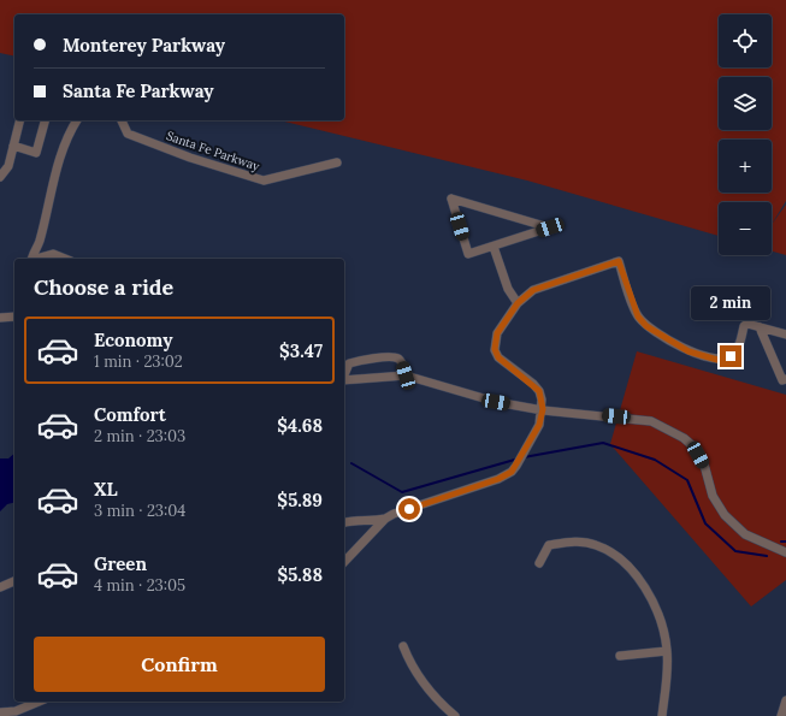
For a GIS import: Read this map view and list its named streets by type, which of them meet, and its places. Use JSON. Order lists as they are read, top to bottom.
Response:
{
  "streets": {
    "street": ["Santa Fe Parkway"]
  },
  "page": {
    "map_buttons": ["+", "−"],
    "banner": ["Monterey Parkway", "Santa Fe Parkway"],
    "heading": "Choose a ride",
    "bubble": "2 min",
    "list": [
      {
        "name": "Economy",
        "note": "1 min · 23:02",
        "value": "$3.47"
      },
      {
        "name": "Comfort",
        "note": "2 min · 23:03",
        "value": "$4.68"
      },
      {
        "name": "XL",
        "note": "3 min · 23:04",
        "value": "$5.89"
      },
      {
        "name": "Green",
        "note": "4 min · 23:05",
        "value": "$5.88"
      }
    ],
    "buttons": "Confirm"
  }
}
